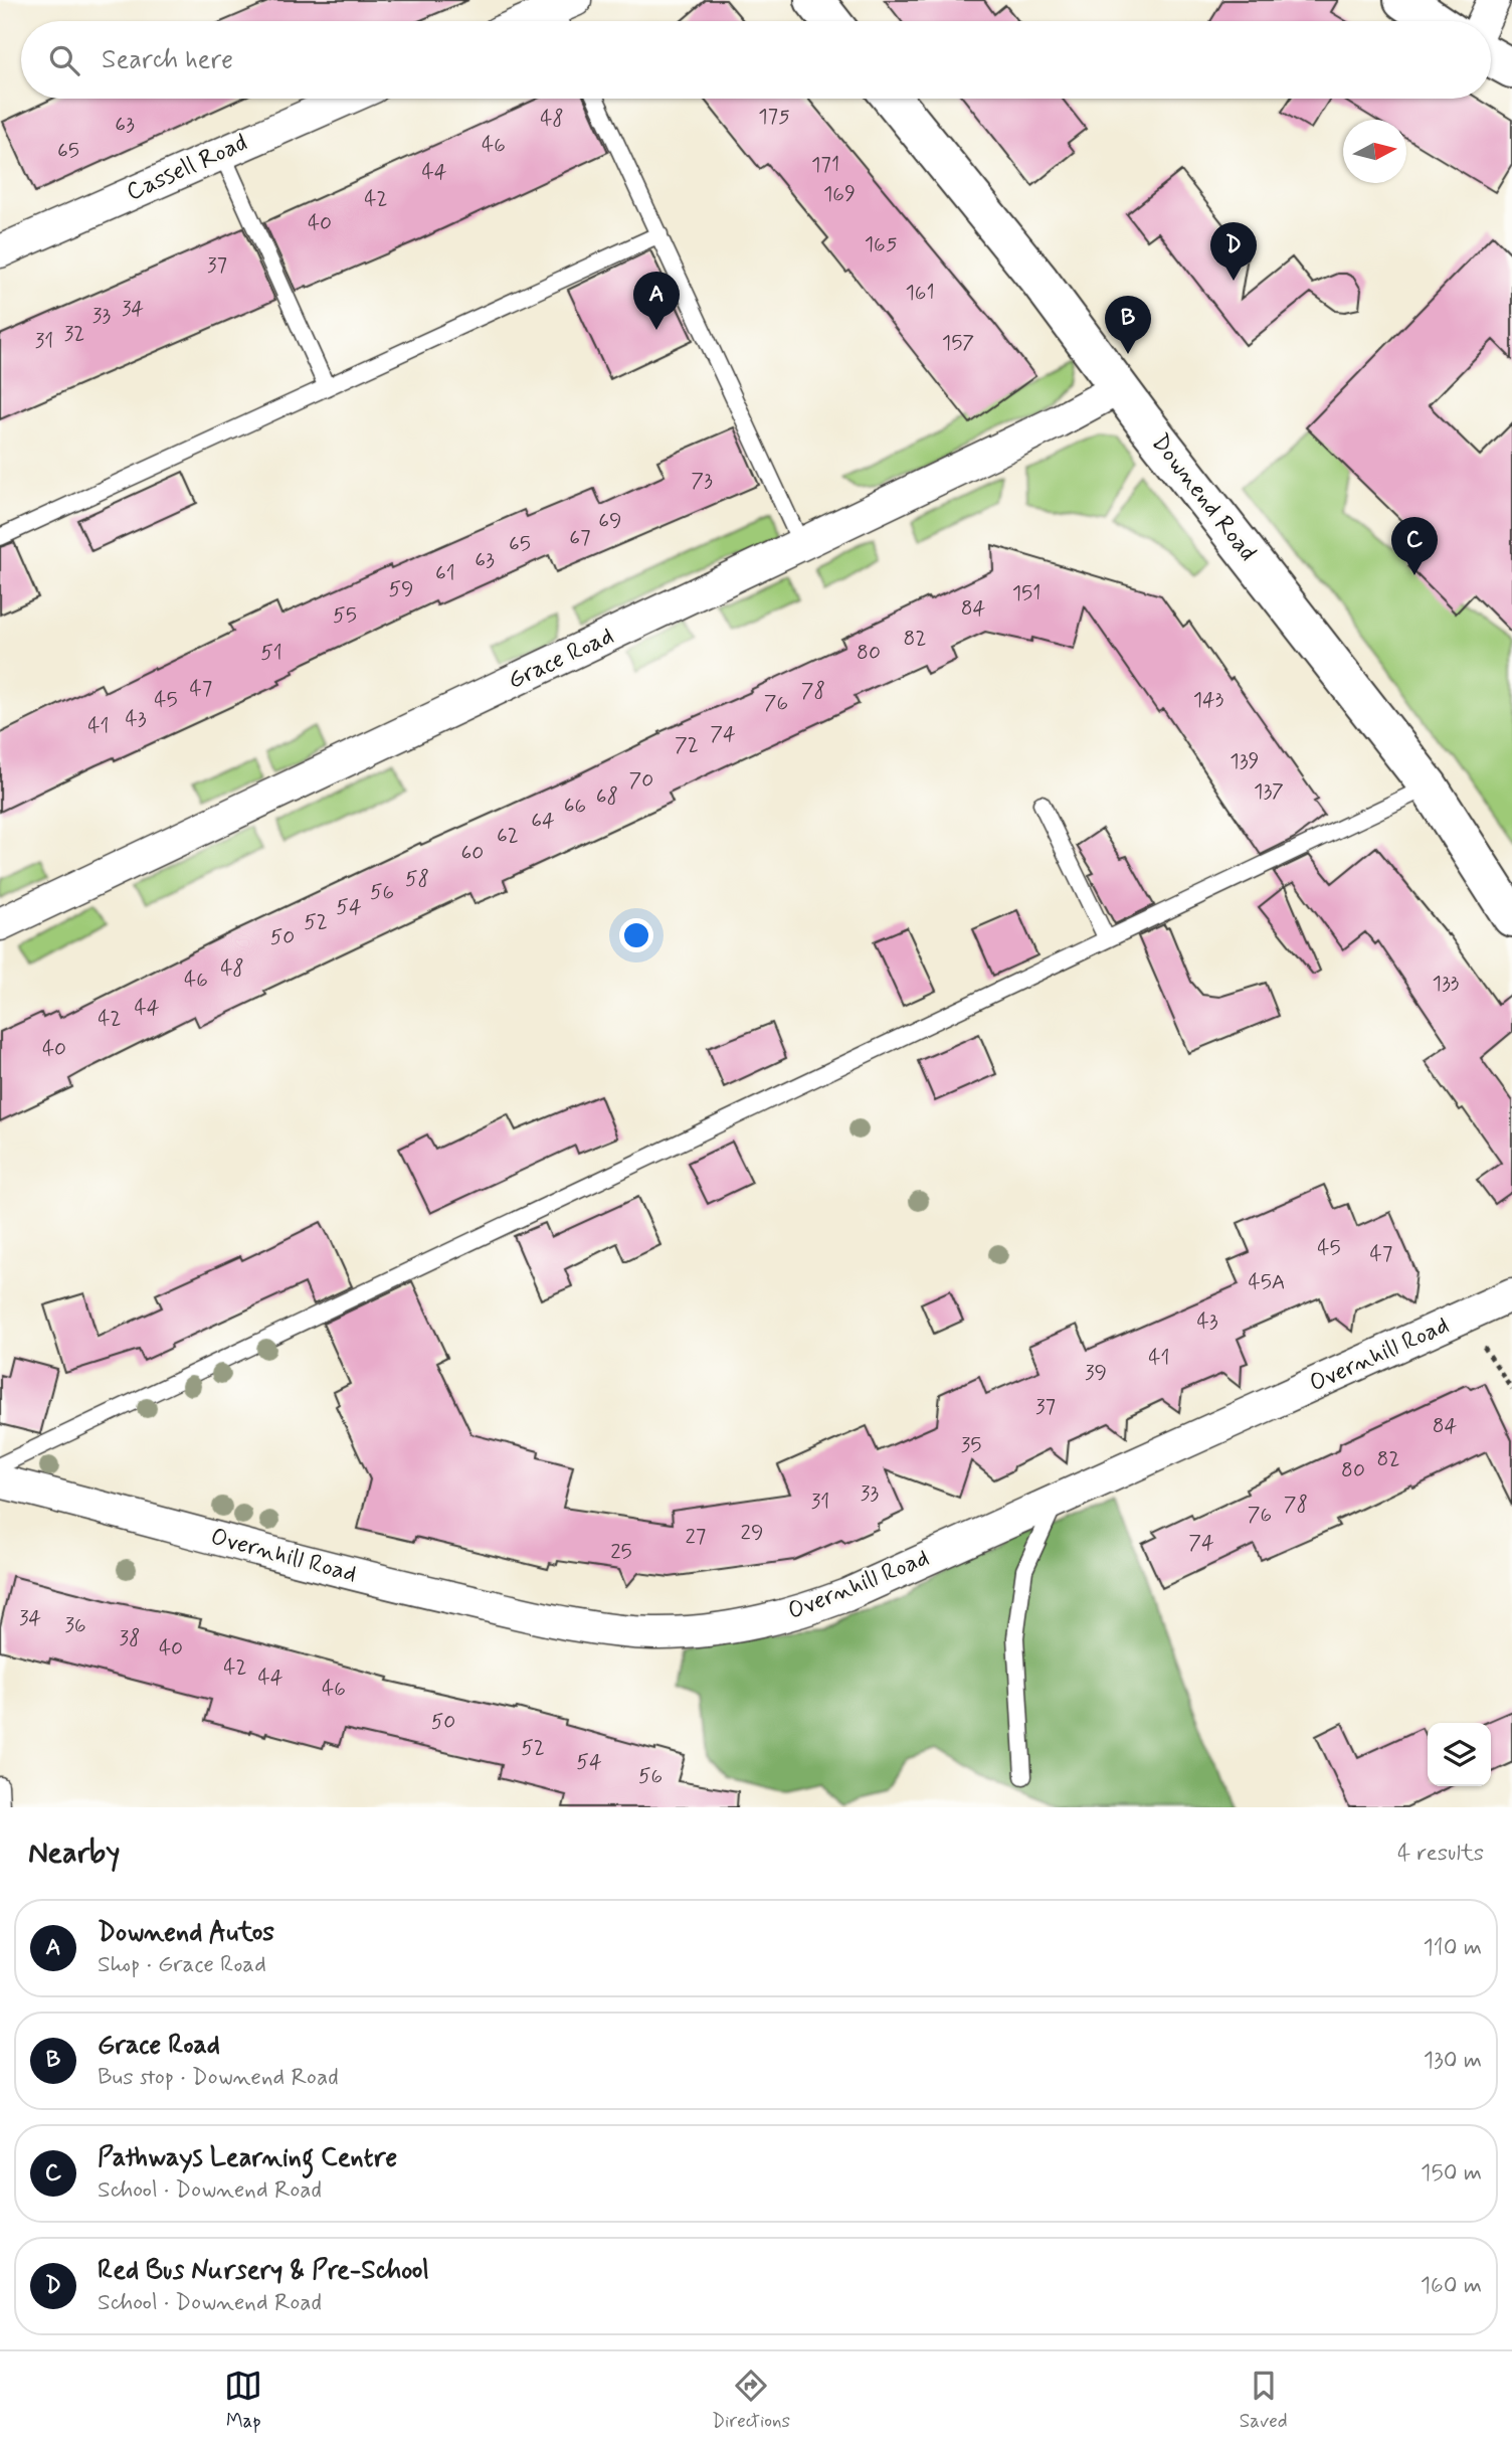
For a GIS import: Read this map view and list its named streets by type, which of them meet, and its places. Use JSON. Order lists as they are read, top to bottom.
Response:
{
  "streets": {
    "main road": ["Downend Road"],
    "street": ["Cassell Road", "Grace Road", "Overnhill Road"]
  },
  "crossings": [
    ["Downend Road", "Grace Road"]
  ],
  "house_numbers": [
    "175",
    "48",
    "63",
    "46",
    "65",
    "171",
    "44",
    "169",
    "42",
    "40",
    "165",
    "37",
    "161",
    "34",
    "33",
    "32",
    "31",
    "157",
    "73",
    "69",
    "67",
    "65",
    "63",
    "61",
    "59",
    "151",
    "84",
    "55",
    "82",
    "51",
    "80",
    "47",
    "78",
    "45",
    "143",
    "76",
    "43",
    "41",
    "74",
    "72",
    "139",
    "70",
    "137",
    "68",
    "66",
    "64",
    "62",
    "60",
    "58",
    "56",
    "54",
    "52",
    "50",
    "48",
    "46",
    "133",
    "44",
    "42",
    "40",
    "45",
    "47",
    "45A",
    "43",
    "41",
    "39",
    "37",
    "84",
    "35",
    "82",
    "80",
    "33",
    "31",
    "78",
    "76",
    "29",
    "27",
    "74",
    "25",
    "34",
    "36",
    "38",
    "40",
    "42",
    "44",
    "46",
    "50",
    "52",
    "54",
    "56"
  ],
  "north": "right",
  "page": {
    "search": "Search here",
    "pins": [
      "D",
      "A",
      "B",
      "C"
    ],
    "heading": ["Nearby", "4 results"],
    "list": [
      {
        "mark": "A",
        "name": "Downend Autos",
        "note": "Shop · Grace Road",
        "value": "110 m"
      },
      {
        "mark": "B",
        "name": "Grace Road",
        "note": "Bus stop · Downend Road",
        "value": "130 m"
      },
      {
        "mark": "C",
        "name": "Pathways Learning Centre",
        "note": "School · Downend Road",
        "value": "150 m"
      },
      {
        "mark": "D",
        "name": "Red Bus Nursery & Pre-School",
        "note": "School · Downend Road",
        "value": "160 m"
      }
    ],
    "nav": ["Map", "Directions", "Saved"]
  }
}
